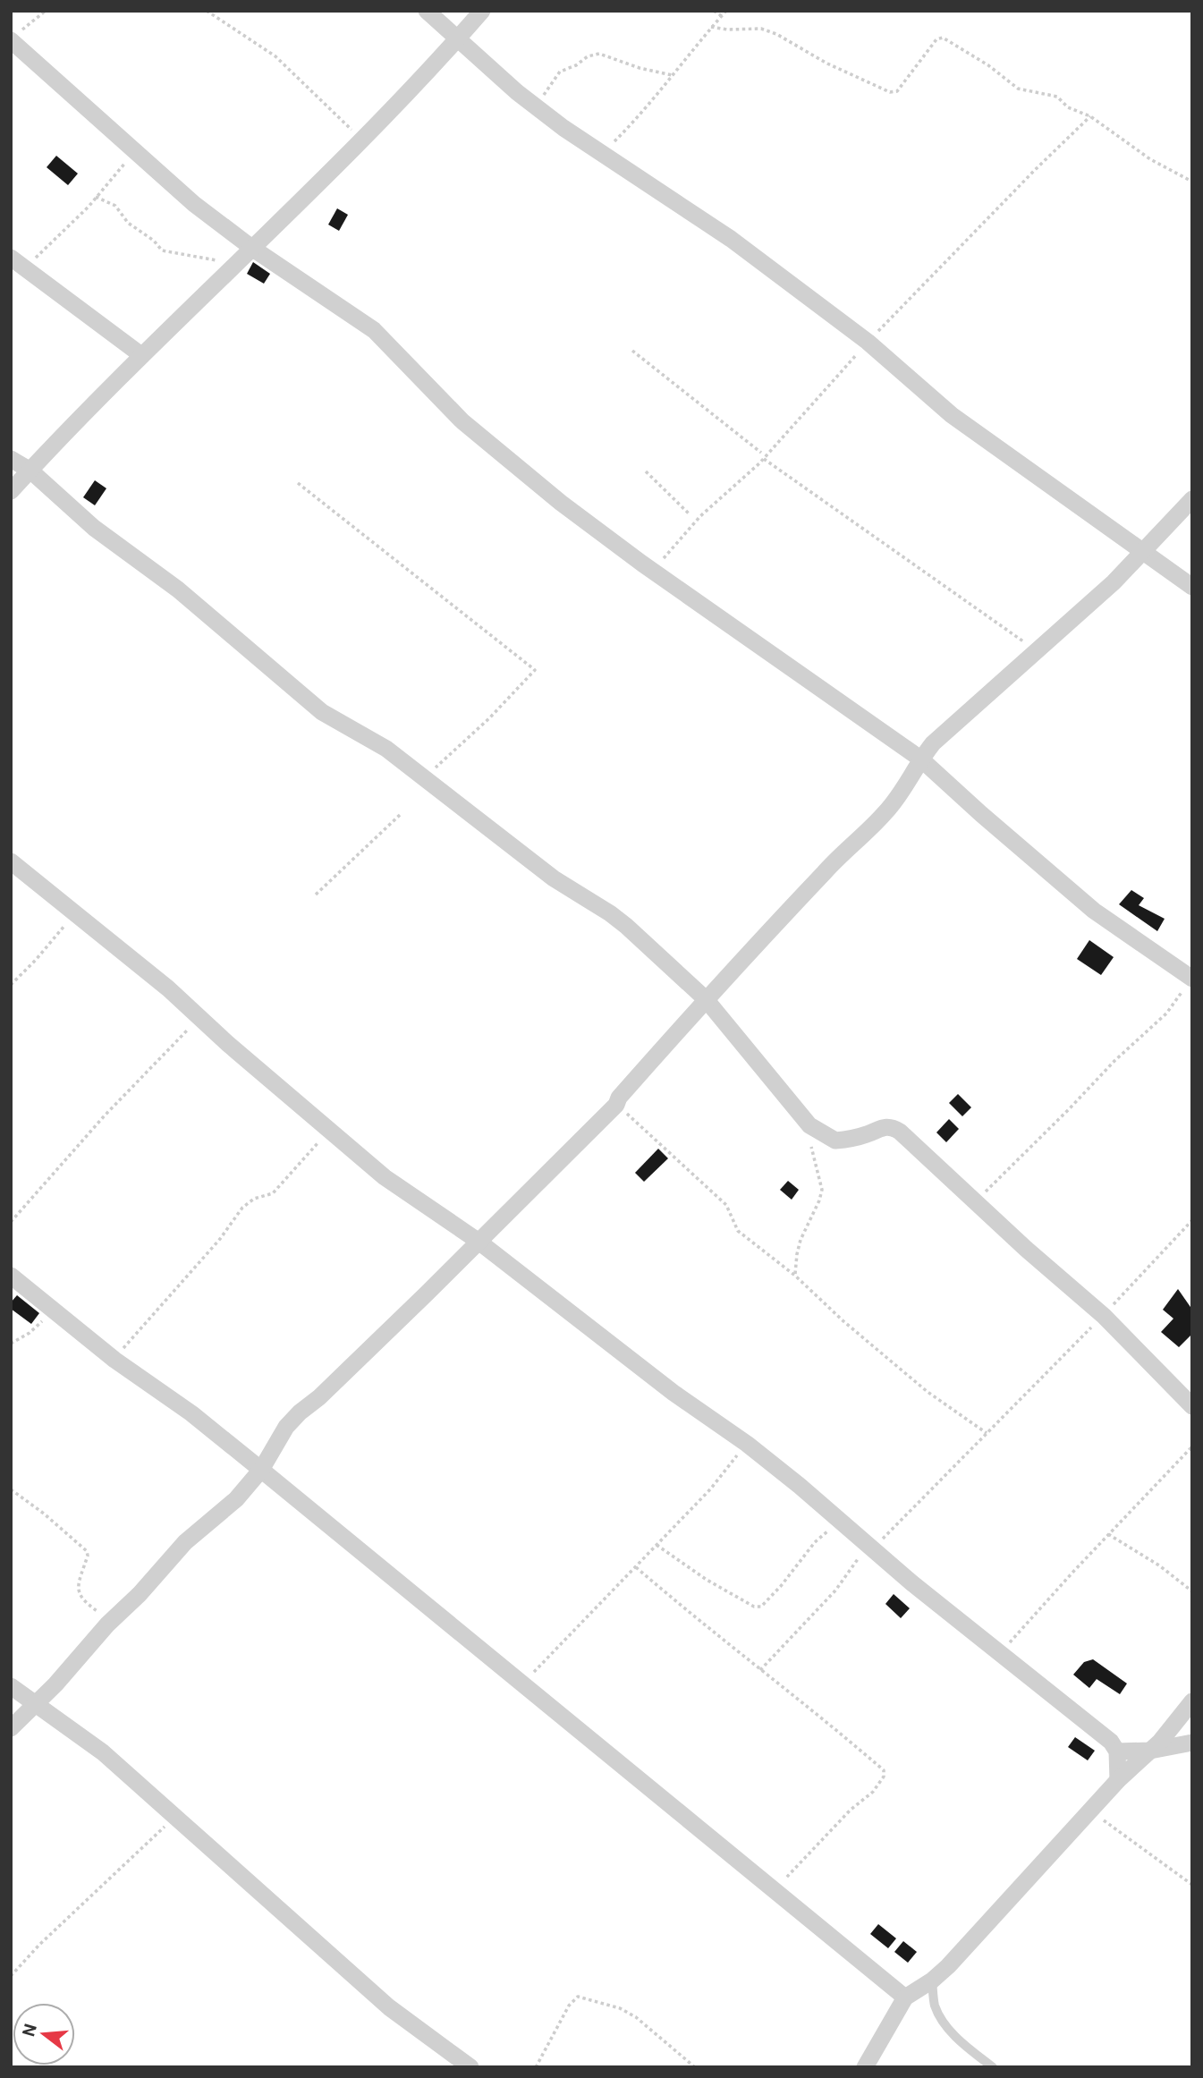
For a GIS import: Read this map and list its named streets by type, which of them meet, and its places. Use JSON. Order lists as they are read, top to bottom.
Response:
{
  "north": "left"
}
